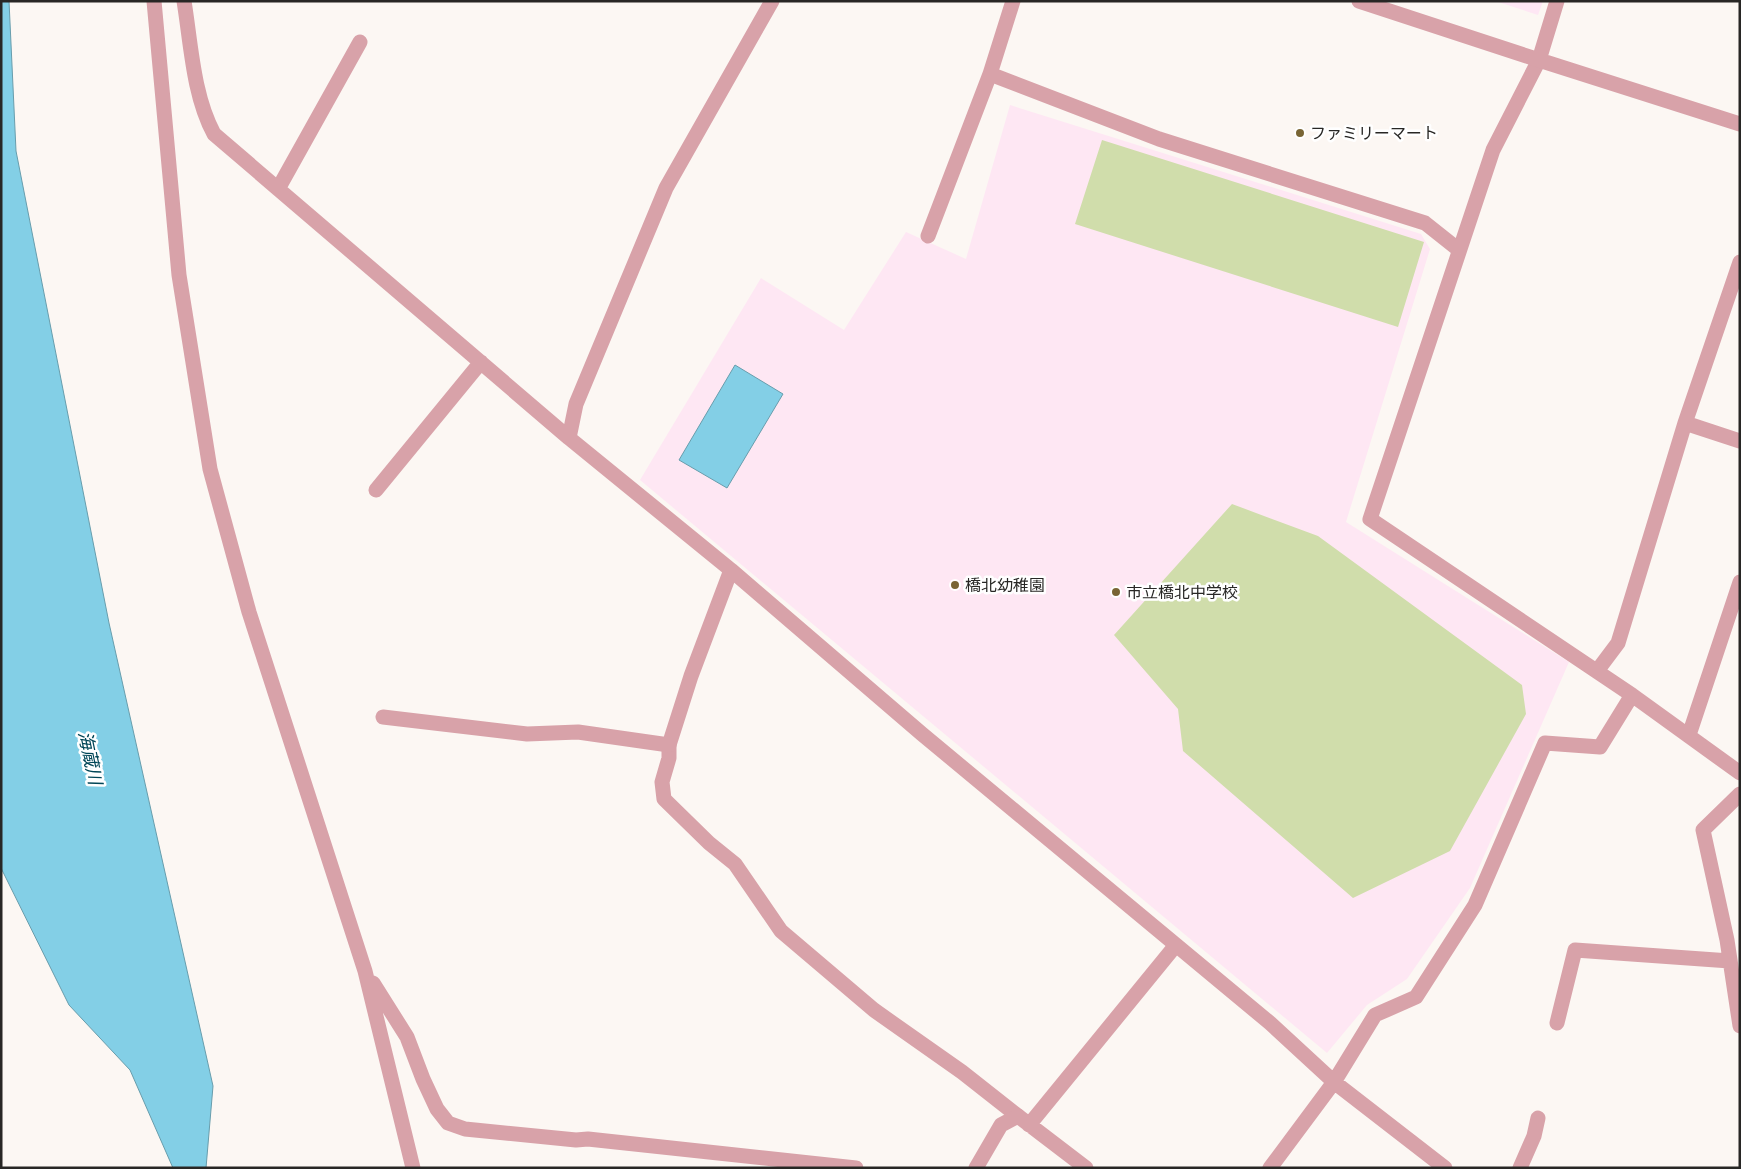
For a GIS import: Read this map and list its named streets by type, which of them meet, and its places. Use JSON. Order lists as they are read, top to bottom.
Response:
{
  "water": ["海蔵川"],
  "places": ["ファミリーマート", "橋北幼稚園", "市立橋北中学校"]
}
